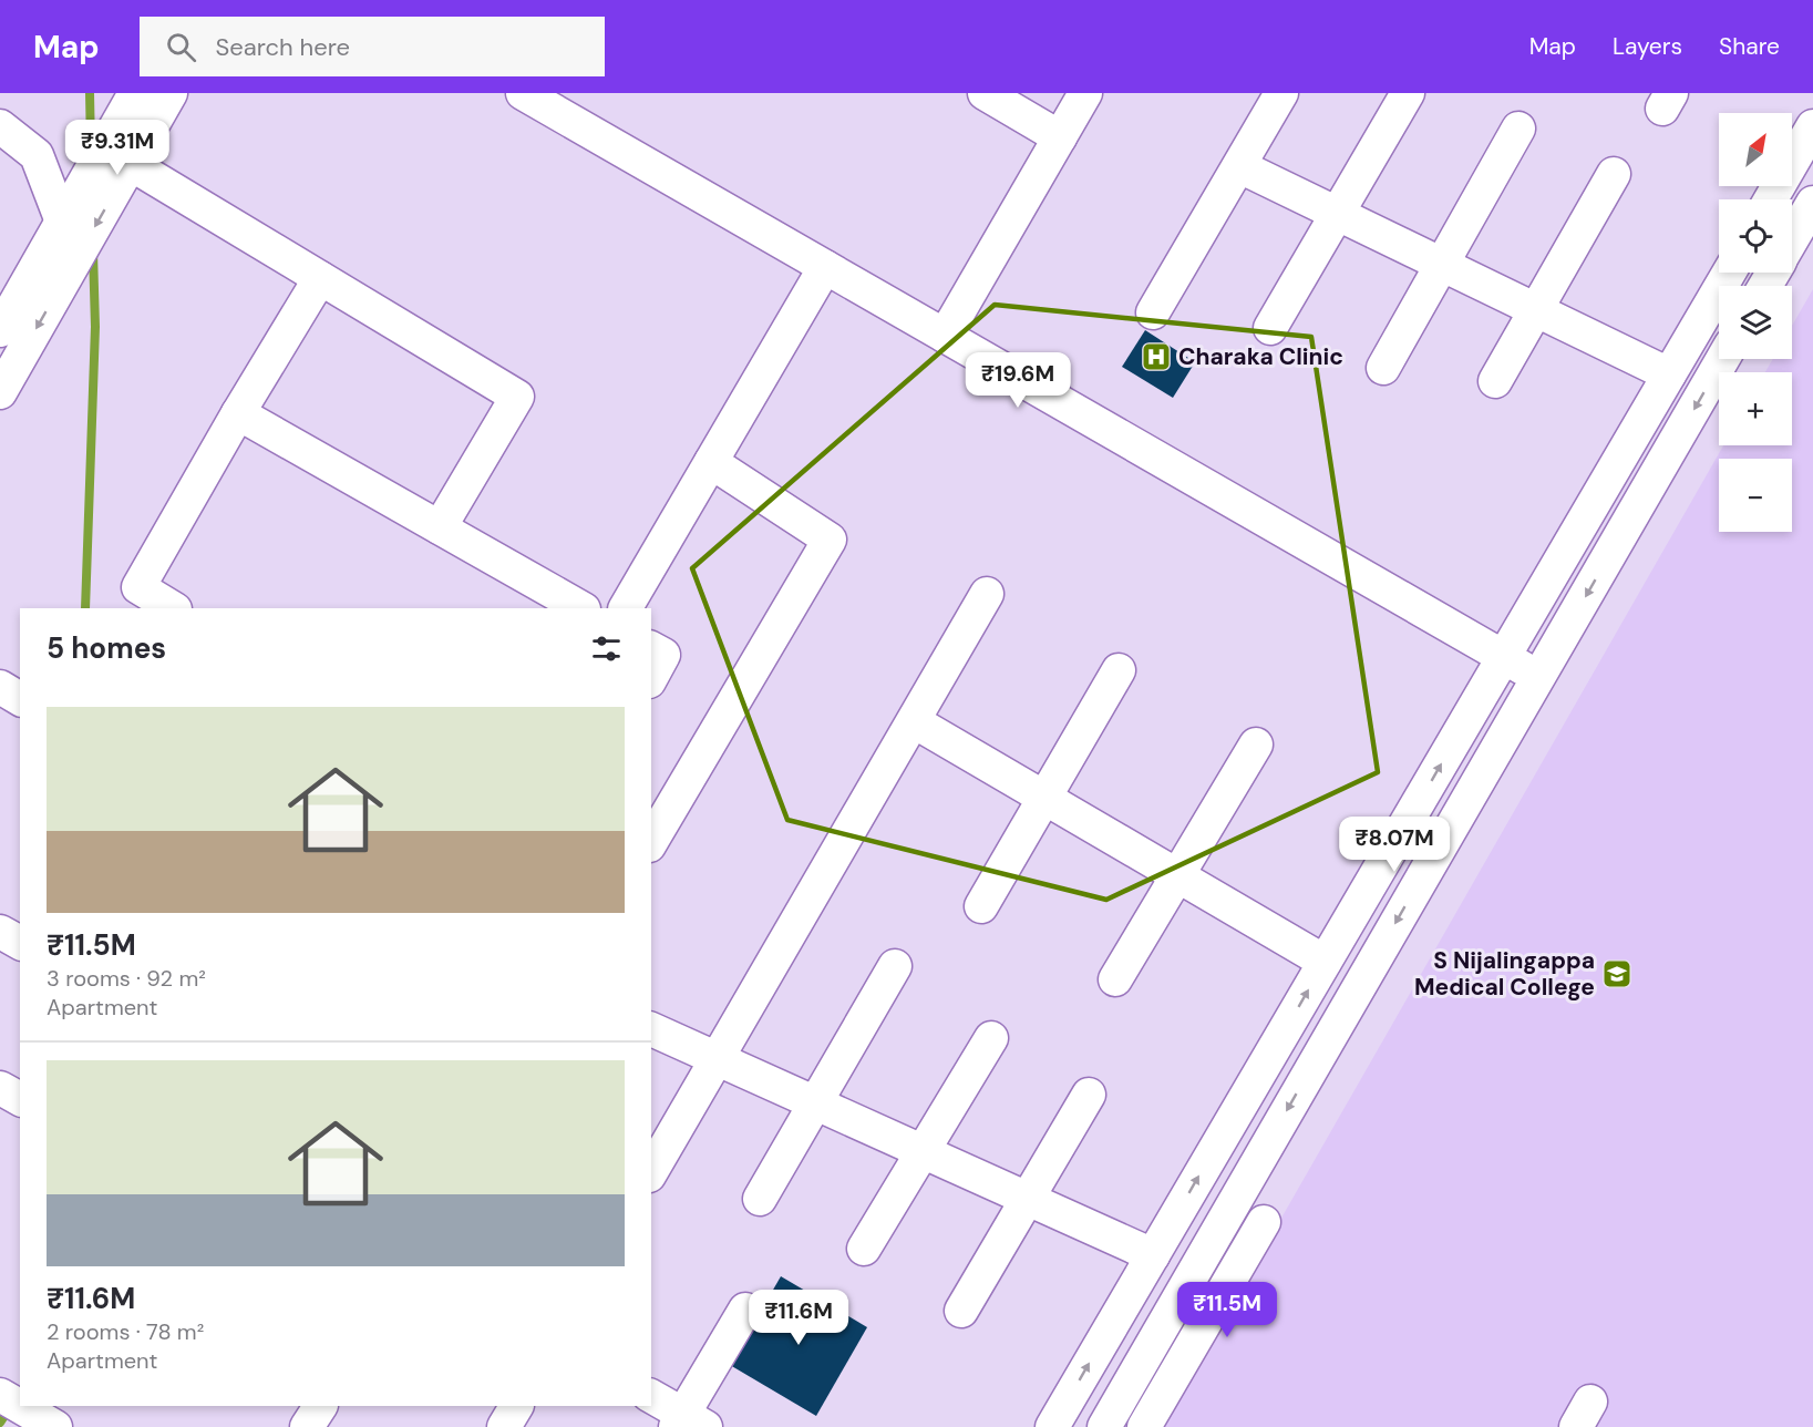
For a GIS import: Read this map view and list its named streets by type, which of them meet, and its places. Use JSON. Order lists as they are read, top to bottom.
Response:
{
  "places": {
    "hospital": ["Charaka Clinic"],
    "school or university": ["S Nijalingappa Medical College"]
  },
  "north": "top right",
  "page": {
    "header": "Map",
    "search": "Search here",
    "nav": ["Map", "Layers", "Share"],
    "map_buttons": ["+", "−"],
    "price": [
      "₹9.31M",
      "₹19.6M",
      "₹8.07M",
      "₹11.5M",
      "₹11.6M"
    ],
    "heading": "5 homes",
    "list": [
      {
        "name": "₹11.5M",
        "note": "3 rooms · 92 m² · Apartment"
      },
      {
        "name": "₹11.6M",
        "note": "2 rooms · 78 m² · Apartment"
      }
    ]
  }
}
